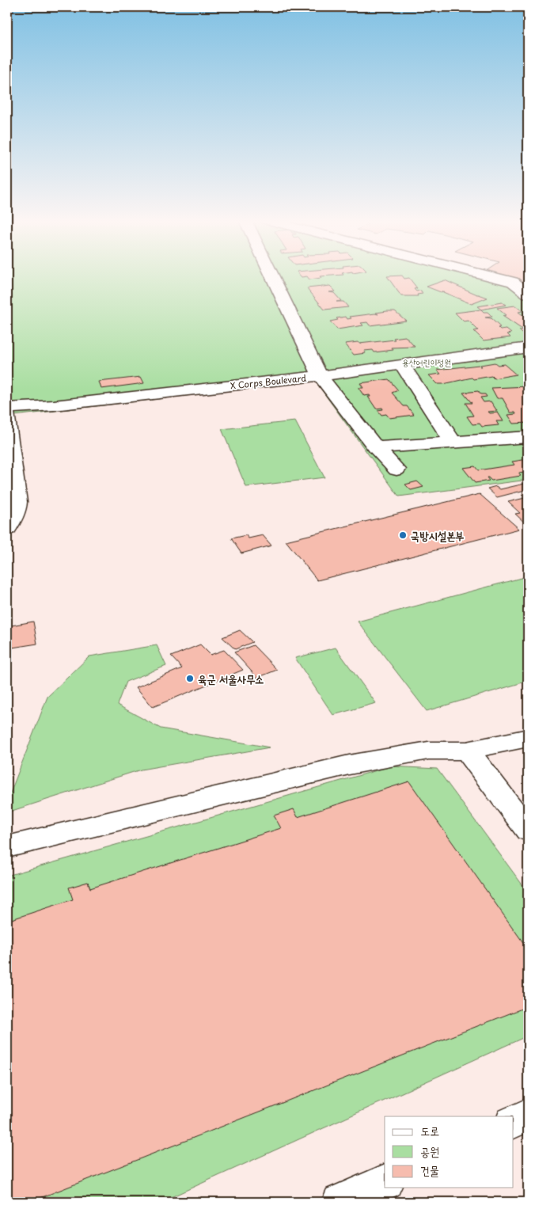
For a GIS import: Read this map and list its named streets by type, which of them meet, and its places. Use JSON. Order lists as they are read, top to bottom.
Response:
{
  "streets": {
    "lane": ["X Corps Boulevard"]
  },
  "parks": ["용산어린이정원"],
  "places": ["국방시설본부", "육군 서울사무소"],
  "legend": ["도로", "공원", "건물"]
}
